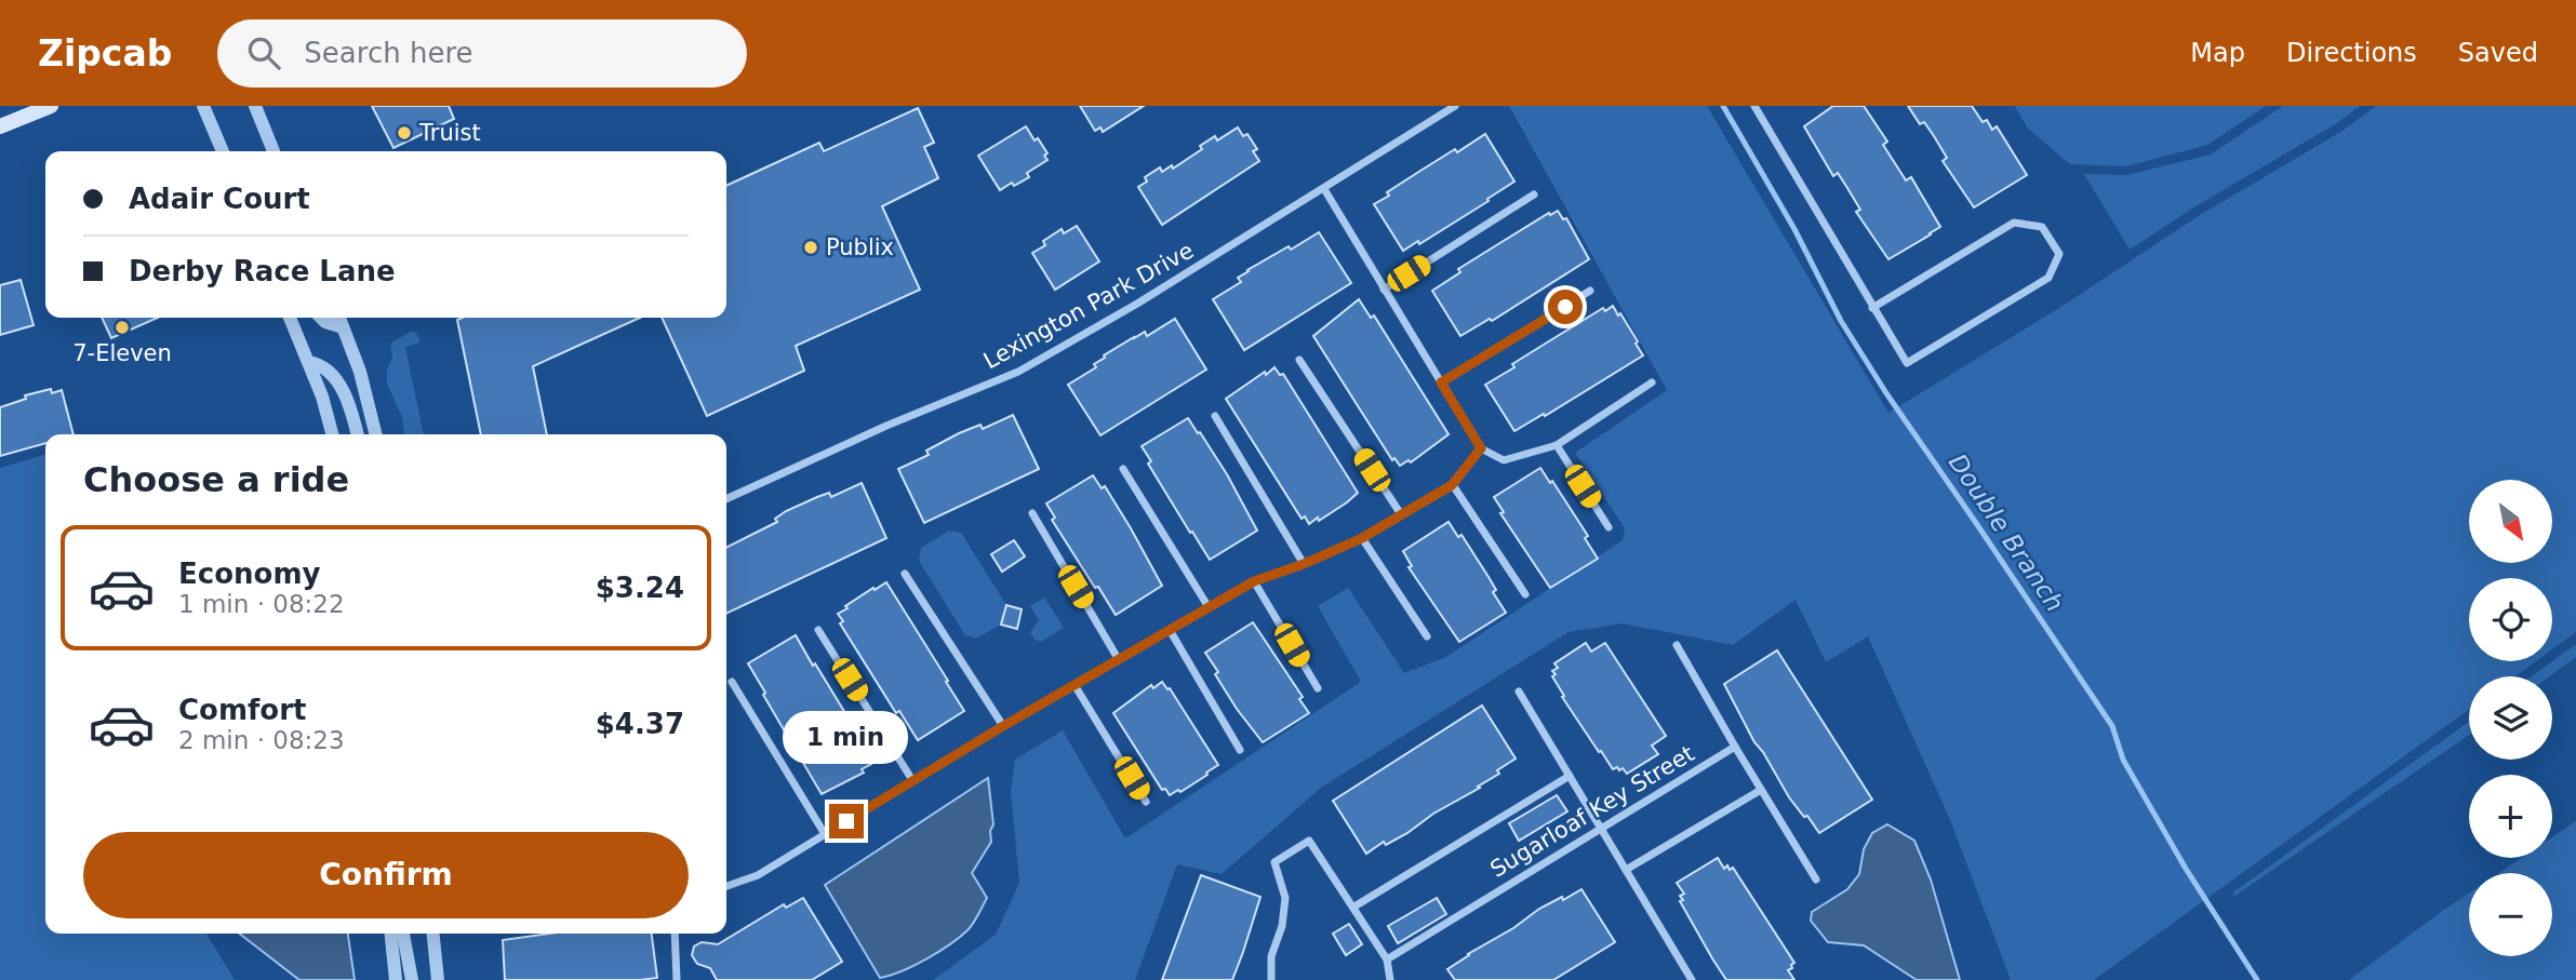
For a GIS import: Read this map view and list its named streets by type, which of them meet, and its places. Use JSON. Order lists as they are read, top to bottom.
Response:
{
  "streets": {
    "street": ["Lexington Park Drive", "Sugarloaf Key Street"]
  },
  "water": ["Double Branch"],
  "places": ["Truist", "Publix", "7-Eleven"],
  "north": "bottom right",
  "page": {
    "header": "Zipcab",
    "search": "Search here",
    "nav": ["Map", "Directions", "Saved"],
    "banner": ["Adair Court", "Derby Race Lane"],
    "heading": "Choose a ride",
    "map_buttons": ["+", "−"],
    "list": [
      {
        "name": "Economy",
        "note": "1 min · 08:22",
        "value": "$3.24"
      },
      {
        "name": "Comfort",
        "note": "2 min · 08:23",
        "value": "$4.37"
      }
    ],
    "bubble": "1 min",
    "buttons": "Confirm"
  }
}
